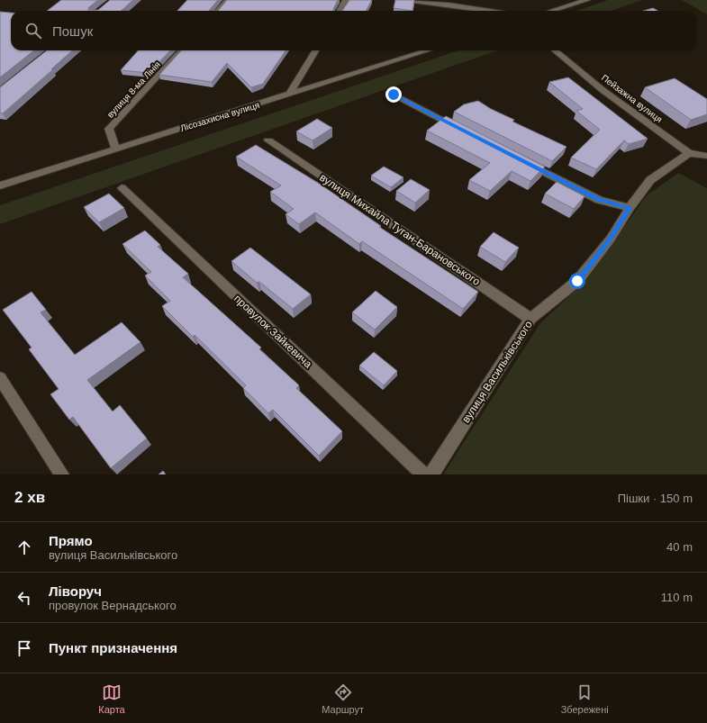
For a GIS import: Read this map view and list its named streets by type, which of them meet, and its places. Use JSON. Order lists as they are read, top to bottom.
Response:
{
  "streets": {
    "street": [
      "вулиця 8-ма Лінія",
      "Пейзажна вулиця",
      "Лісозахисна вулиця",
      "вулиця Михайла Туган-Барановського",
      "провулок Зайкевича",
      "вулиця Васильківського"
    ]
  },
  "crossings": [
    ["вулиця 8-ма Лінія", "Лісозахисна вулиця"],
    ["Пейзажна вулиця", "вулиця Васильківського"],
    ["вулиця Михайла Туган-Барановського", "вулиця Васильківського"]
  ],
  "page": {
    "search": "Пошук",
    "heading": ["2 хв", "Пішки · 150 m"],
    "list": [
      ["Прямо", "вулиця Васильківського", "40 m"],
      ["Ліворуч", "провулок Вернадського", "110 m"],
      "Пункт призначення"
    ],
    "nav": ["Карта", "Маршрут", "Збережені"]
  }
}
